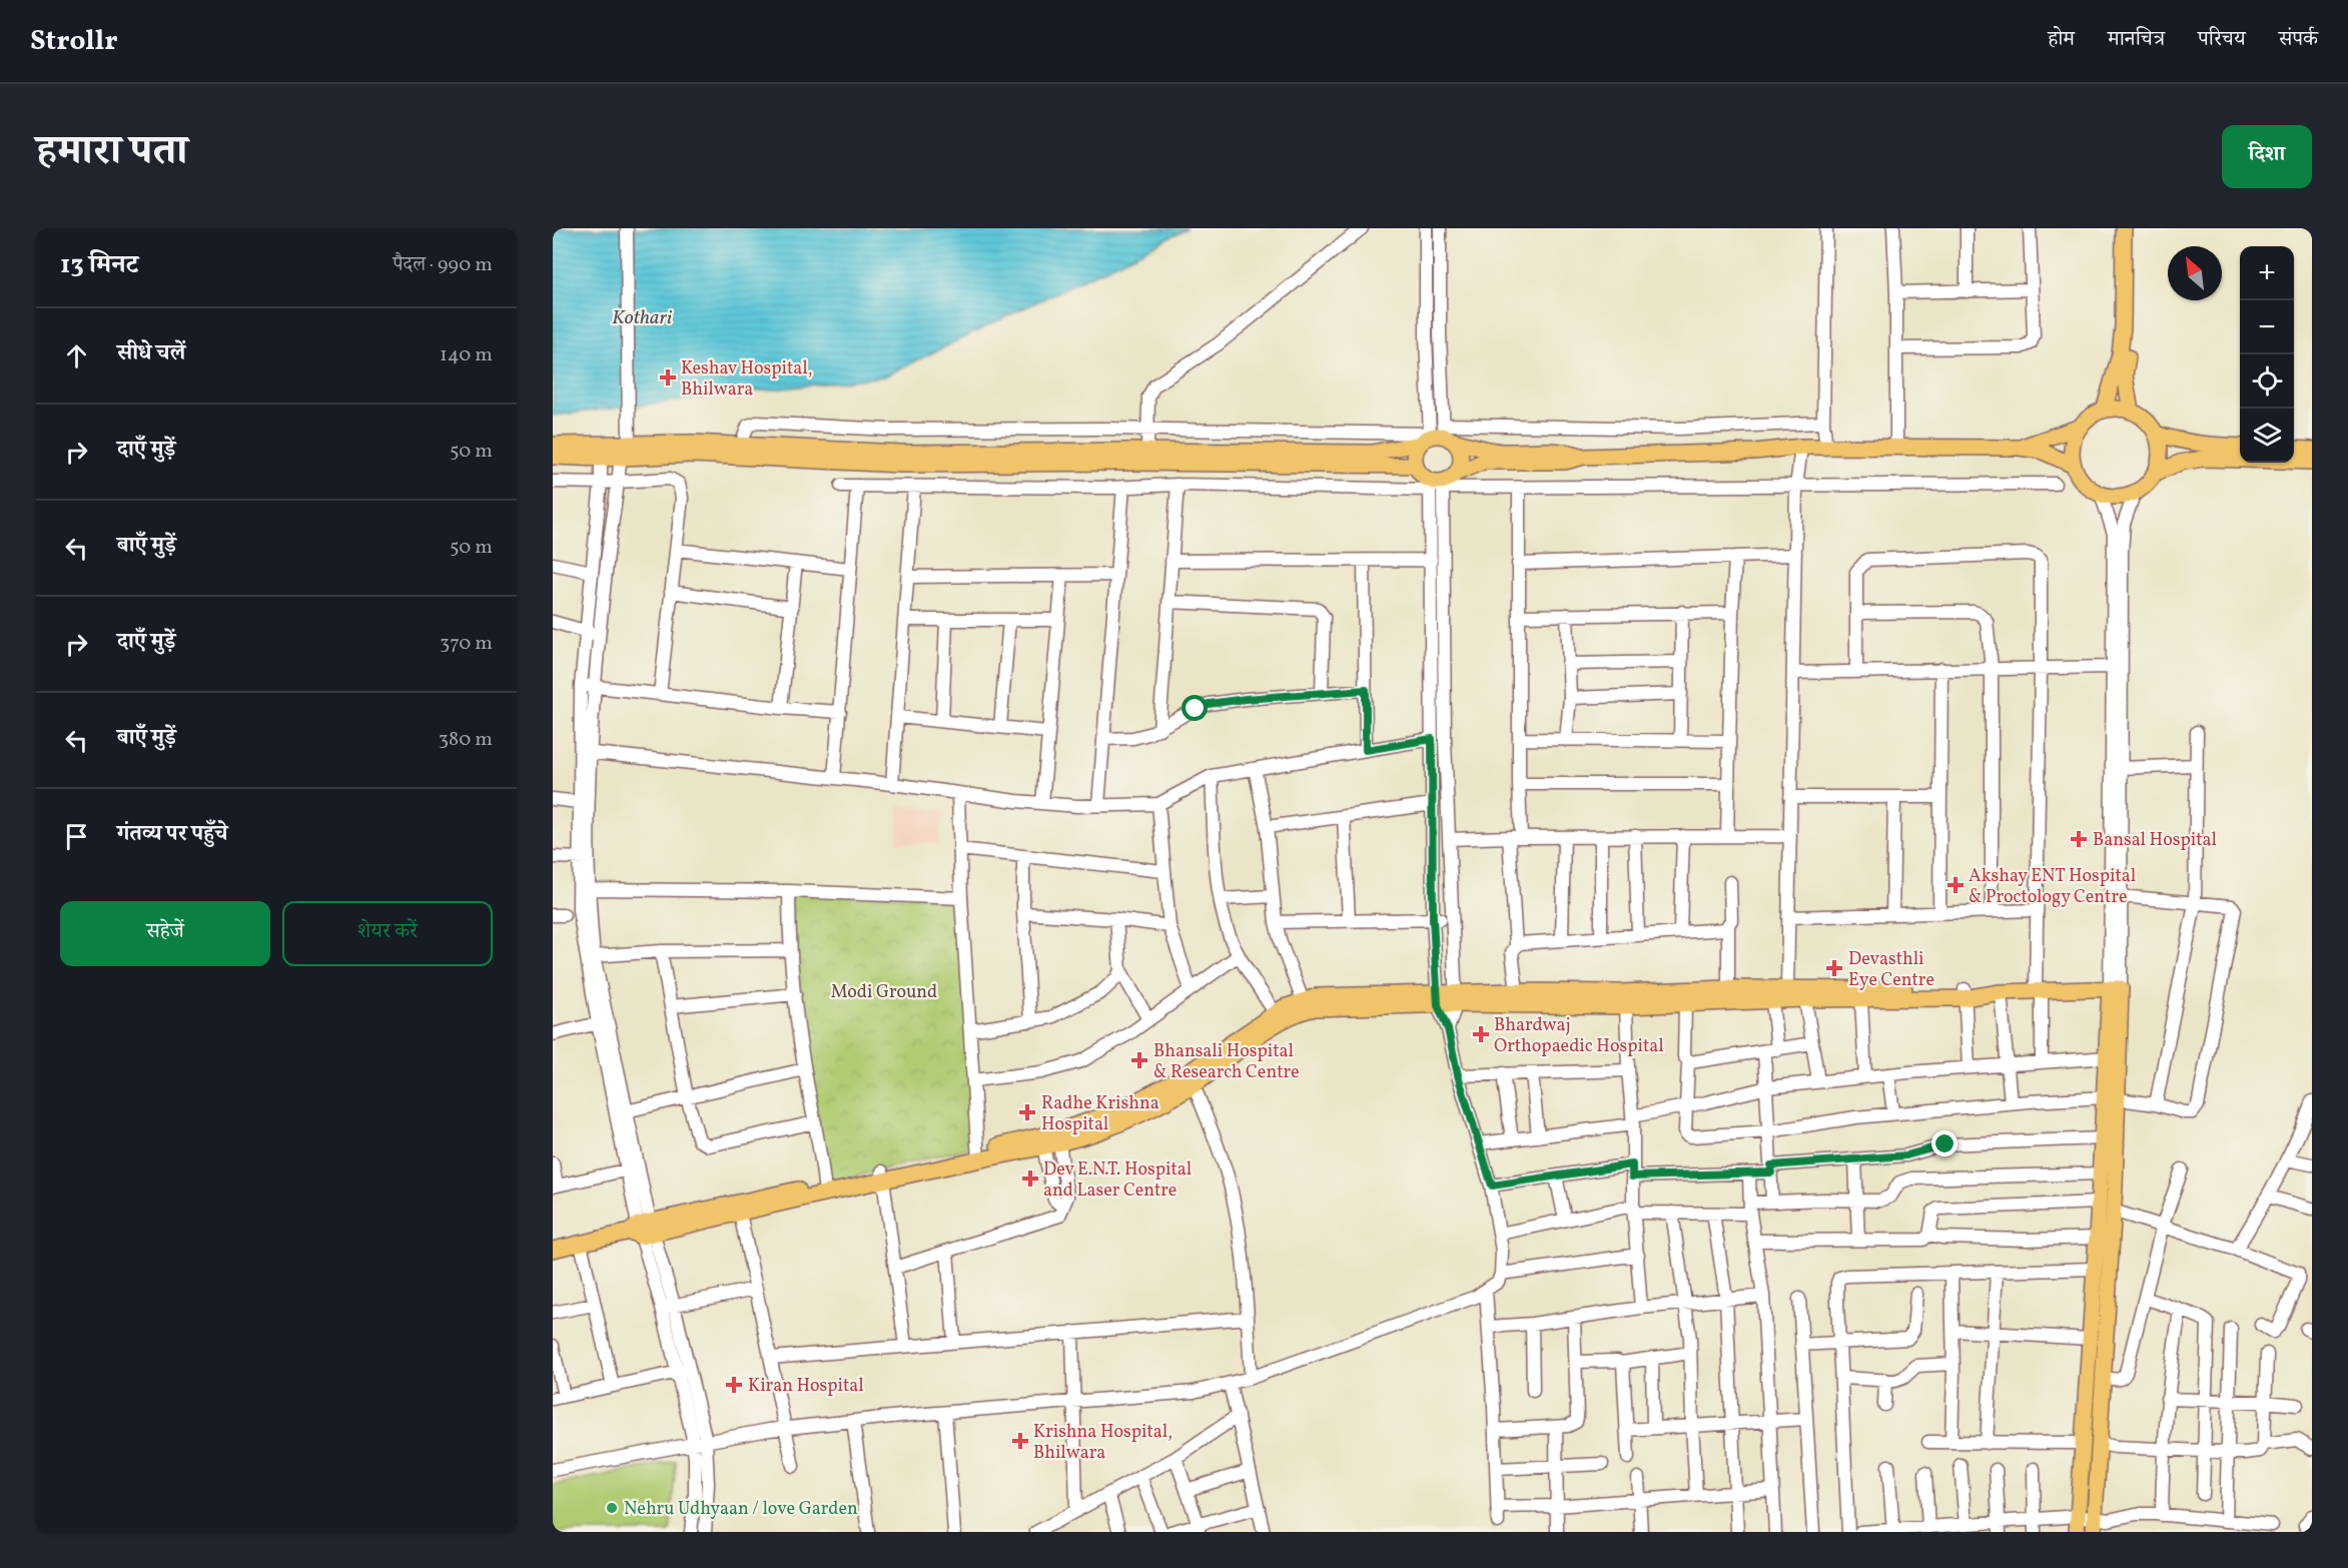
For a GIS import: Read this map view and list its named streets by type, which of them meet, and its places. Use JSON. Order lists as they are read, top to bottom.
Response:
{
  "water": ["Kothari"],
  "parks": ["Modi Ground"],
  "places": {
    "health": [
      "Keshav Hospital, Bhilwara",
      "Bansal Hospital",
      "Akshay ENT Hospital & Proctology Centre",
      "Devasthli Eye Centre",
      "Bhardwaj Orthopaedic Hospital",
      "Bhansali Hospital & Research Centre",
      "Radhe Krishna Hospital",
      "Dev E.N.T. Hospital and Laser Centre",
      "Kiran Hospital",
      "Krishna Hospital, Bhilwara"
    ],
    "other": ["Nehru Udhyaan / love Garden"]
  },
  "north": "top left",
  "page": {
    "header": "Strollr",
    "nav": [
      "होम",
      "मानचित्र",
      "परिचय",
      "संपर्क"
    ],
    "title": "हमारा पता",
    "buttons": [
      "दिशा",
      ["सहेजें", "शेयर करें"]
    ],
    "heading": ["13 मिनट", "पैदल · 990 m"],
    "map_buttons": ["+", "−"],
    "list": [
      ["सीधे चलें", "140 m"],
      ["दाएँ मुड़ें", "50 m"],
      ["बाएँ मुड़ें", "50 m"],
      ["दाएँ मुड़ें", "370 m"],
      ["बाएँ मुड़ें", "380 m"],
      "गंतव्य पर पहुँचे"
    ]
  }
}
